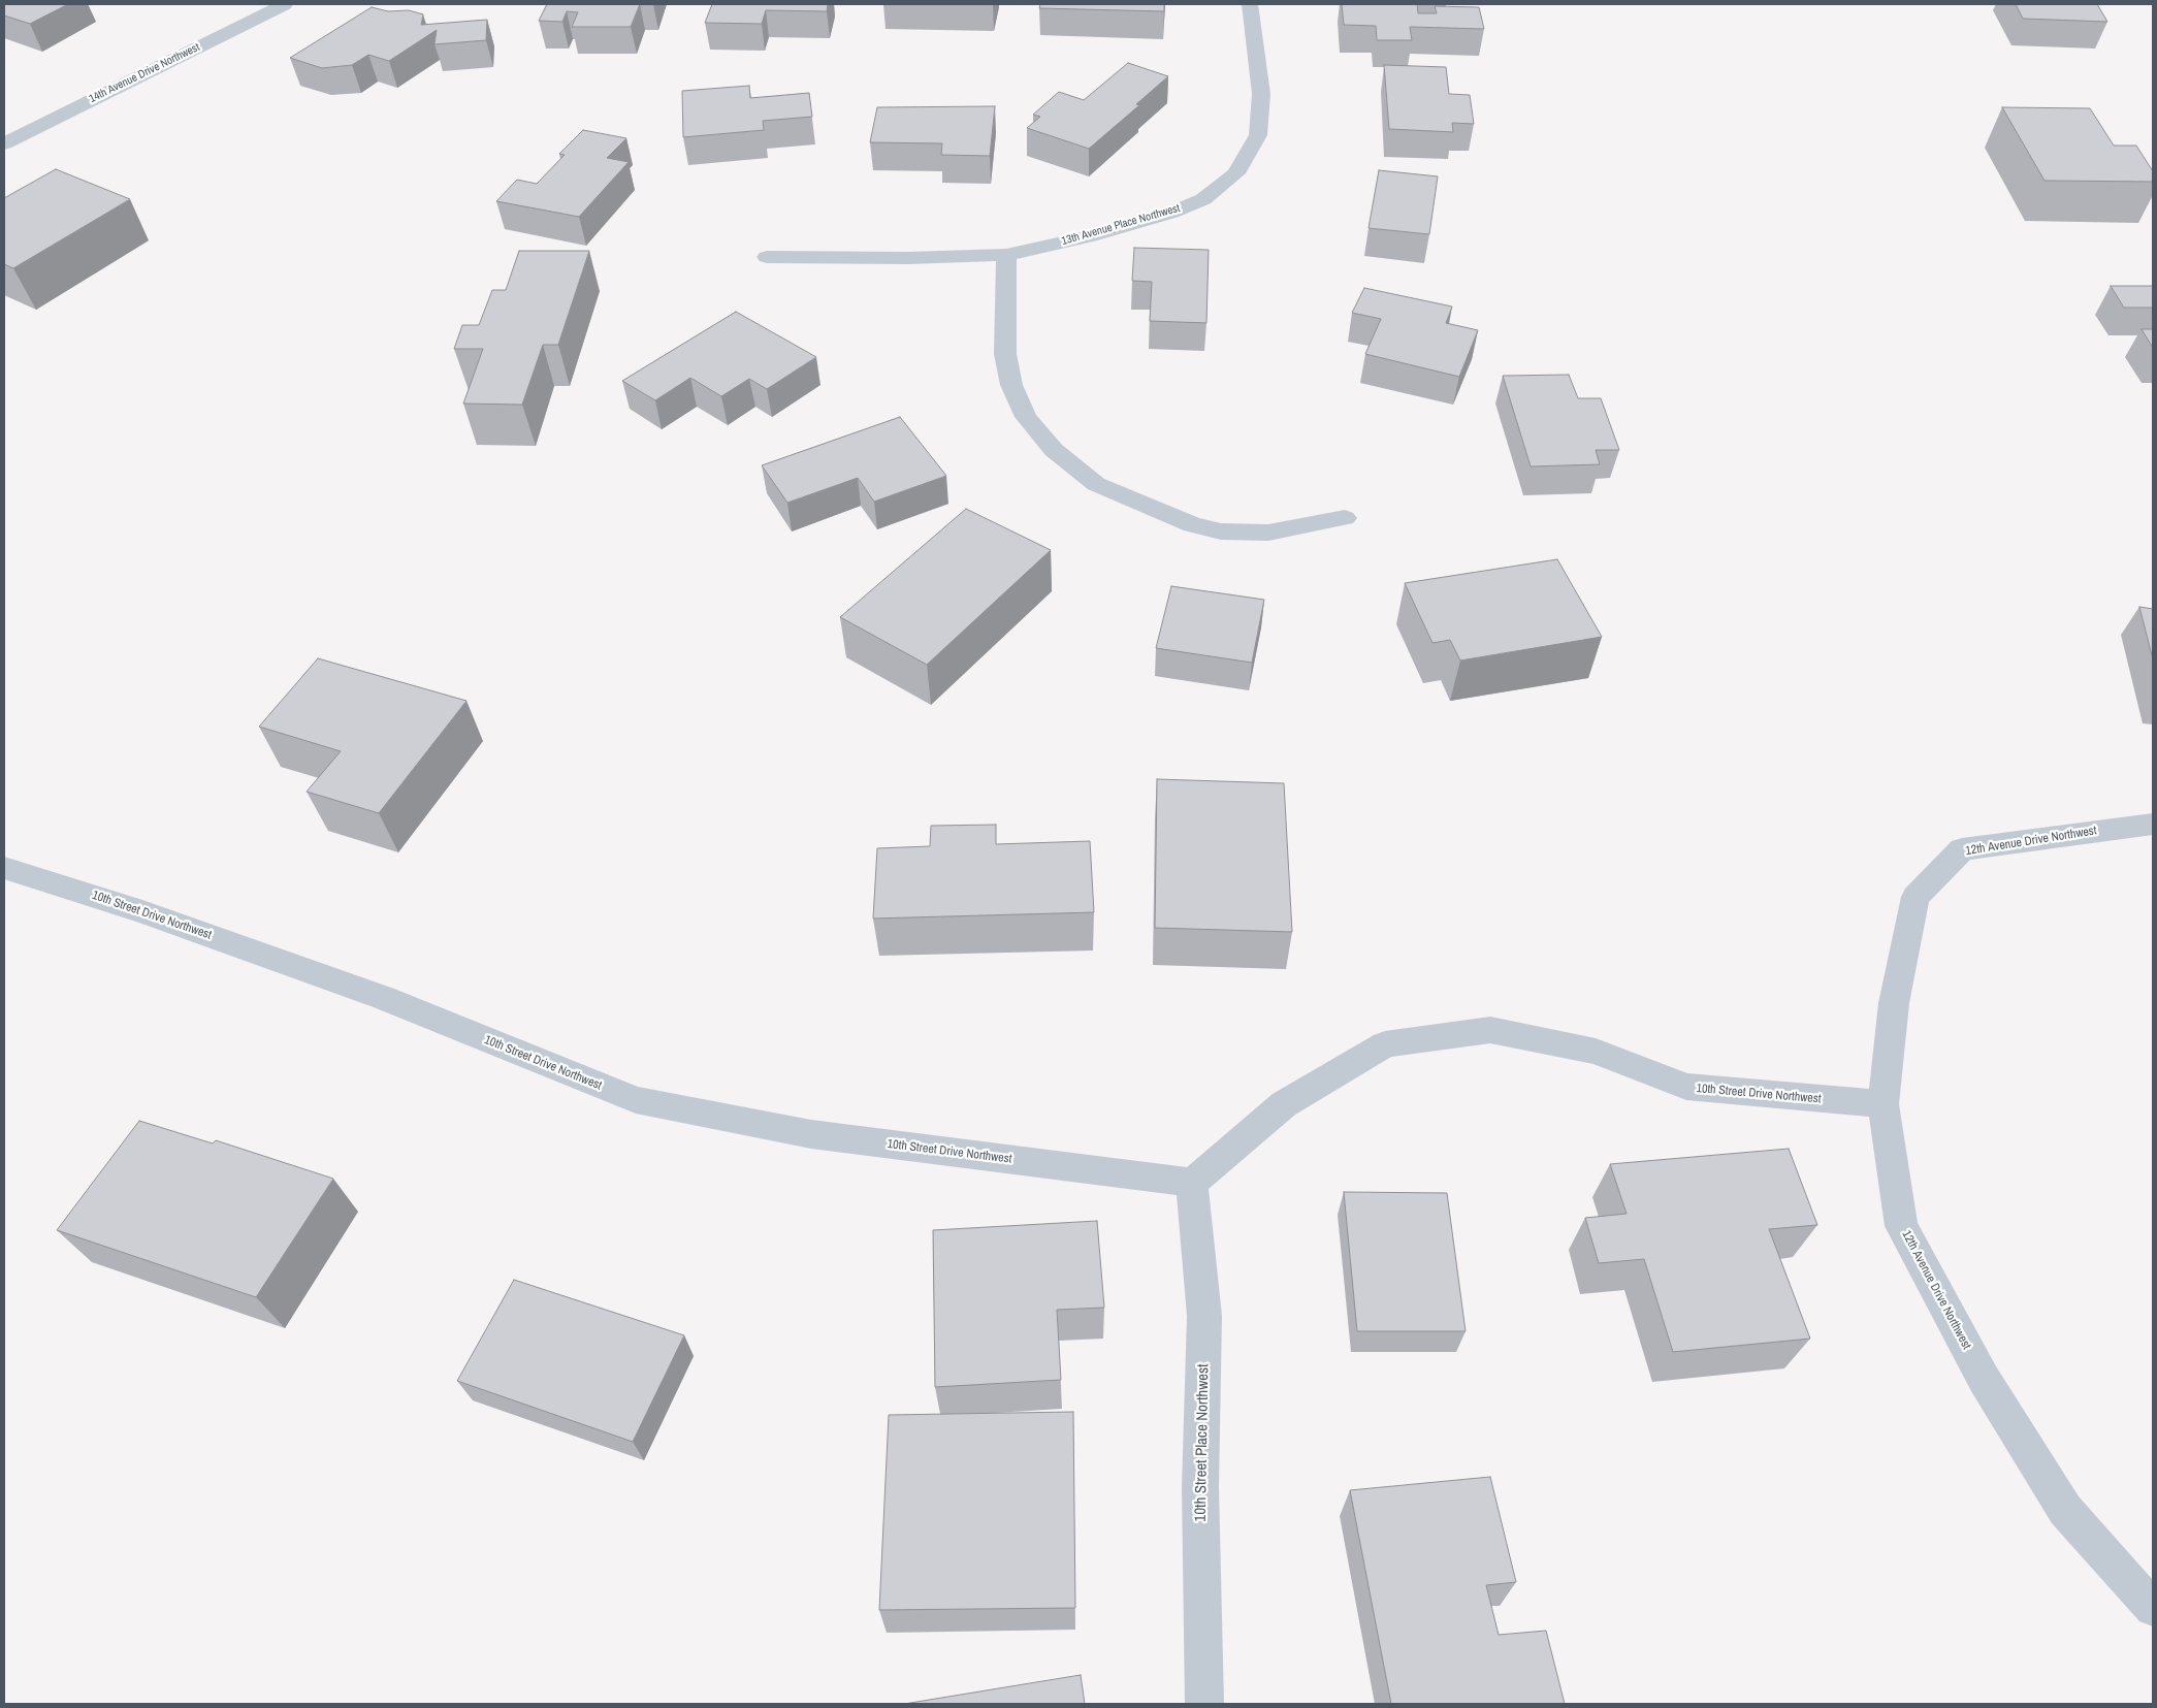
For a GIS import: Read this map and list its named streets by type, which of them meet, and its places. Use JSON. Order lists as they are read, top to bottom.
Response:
{
  "streets": {
    "street": [
      "14th Avenue Drive Northwest",
      "13th Avenue Place Northwest",
      "12th Avenue Drive Northwest",
      "10th Street Drive Northwest",
      "10th Street Place Northwest"
    ]
  },
  "crossings": [
    ["12th Avenue Drive Northwest", "10th Street Drive Northwest"],
    ["10th Street Drive Northwest", "10th Street Place Northwest"]
  ]
}
